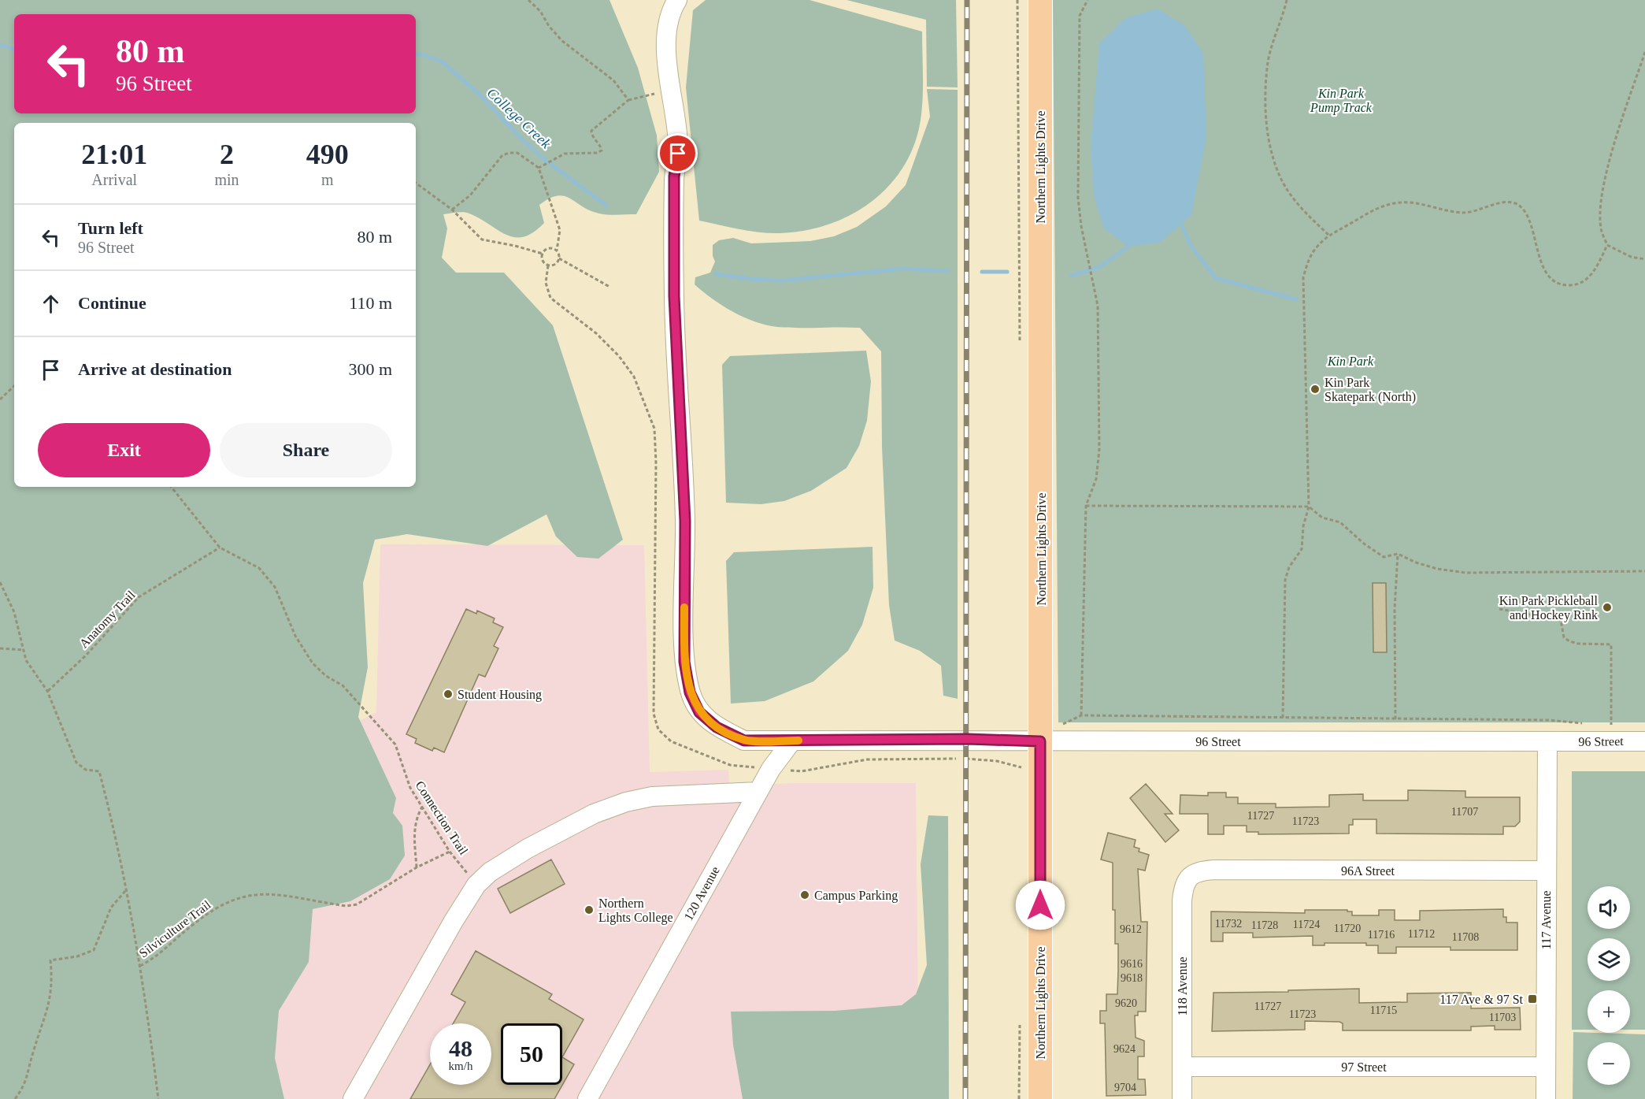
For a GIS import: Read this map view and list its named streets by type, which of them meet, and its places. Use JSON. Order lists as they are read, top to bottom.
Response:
{
  "streets": {
    "main road": ["Northern Lights Drive"],
    "street": [
      "96 Street",
      "96A Street",
      "120 Avenue",
      "117 Avenue",
      "118 Avenue",
      "97 Street"
    ],
    "path": ["Anatomy Trail", "Connection Trail", "Silviculture Trail"]
  },
  "crossings": [
    ["Northern Lights Drive", "96 Street"],
    ["Anatomy Trail", "Connection Trail"],
    ["96 Street", "120 Avenue"],
    ["96 Street", "117 Avenue"],
    ["Connection Trail", "Silviculture Trail"],
    ["96A Street", "117 Avenue"],
    ["96A Street", "118 Avenue"],
    ["117 Avenue", "97 Street"],
    ["118 Avenue", "97 Street"]
  ],
  "water": ["College Creek"],
  "parks": ["Kin Park Pump Track", "Kin Park"],
  "places": {
    "other": [
      "Kin Park Skatepark (North)",
      "Kin Park Pickleball and Hockey Rink",
      "Student Housing",
      "Campus Parking",
      "Northern Lights College"
    ],
    "transit": ["117 Ave & 97 St"]
  },
  "house_numbers": [
    "11707",
    "11727",
    "11723",
    "11732",
    "11724",
    "11728",
    "11720",
    "9612",
    "11712",
    "11716",
    "11708",
    "9616",
    "9618",
    "9620",
    "11727",
    "11715",
    "11723",
    "11703",
    "9624",
    "9704"
  ],
  "page": {
    "turn": ["80 m", "96 Street"],
    "eta": [
      "21:01",
      "Arrival",
      "2",
      "min",
      "490",
      "m"
    ],
    "list": [
      {
        "name": "Turn left",
        "note": "96 Street",
        "value": "80 m"
      },
      {
        "name": "Continue",
        "value": "110 m"
      },
      {
        "name": "Arrive at destination",
        "value": "300 m"
      }
    ],
    "buttons": ["Exit", "Share"],
    "map_buttons": ["+", "−"],
    "speed": "48 km/h",
    "limit": "50"
  }
}
